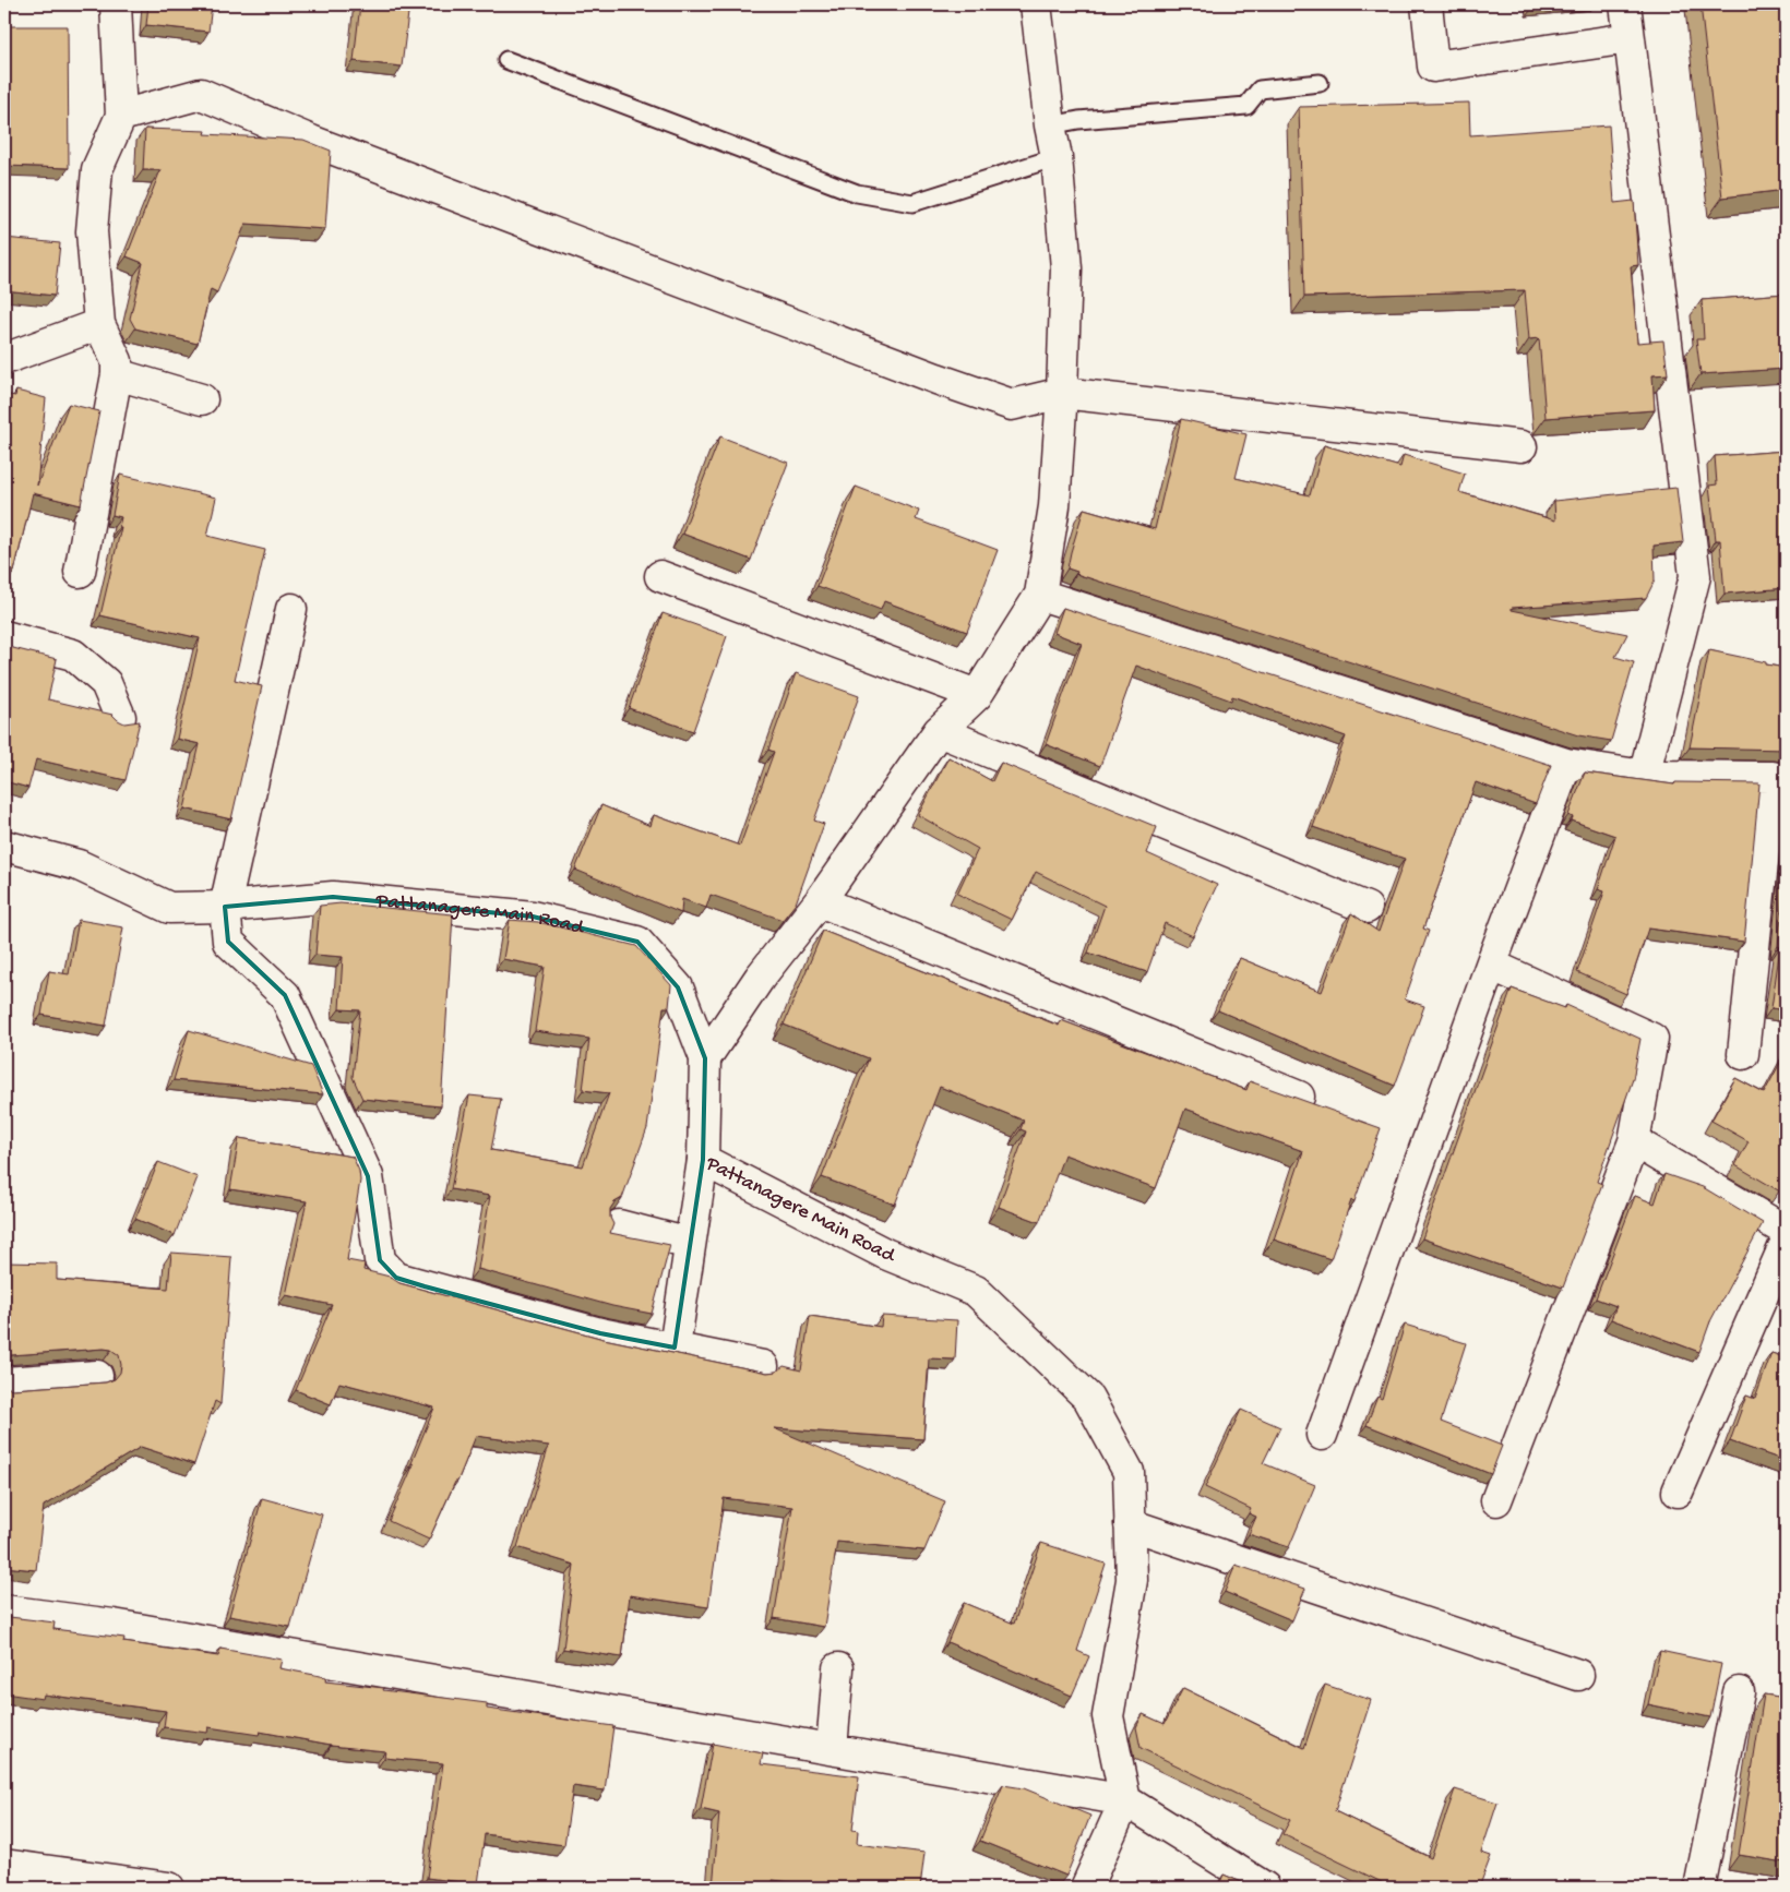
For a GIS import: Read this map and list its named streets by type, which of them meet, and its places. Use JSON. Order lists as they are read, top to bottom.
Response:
{
  "streets": {
    "street": ["Pattanagere Main Road"]
  }
}
